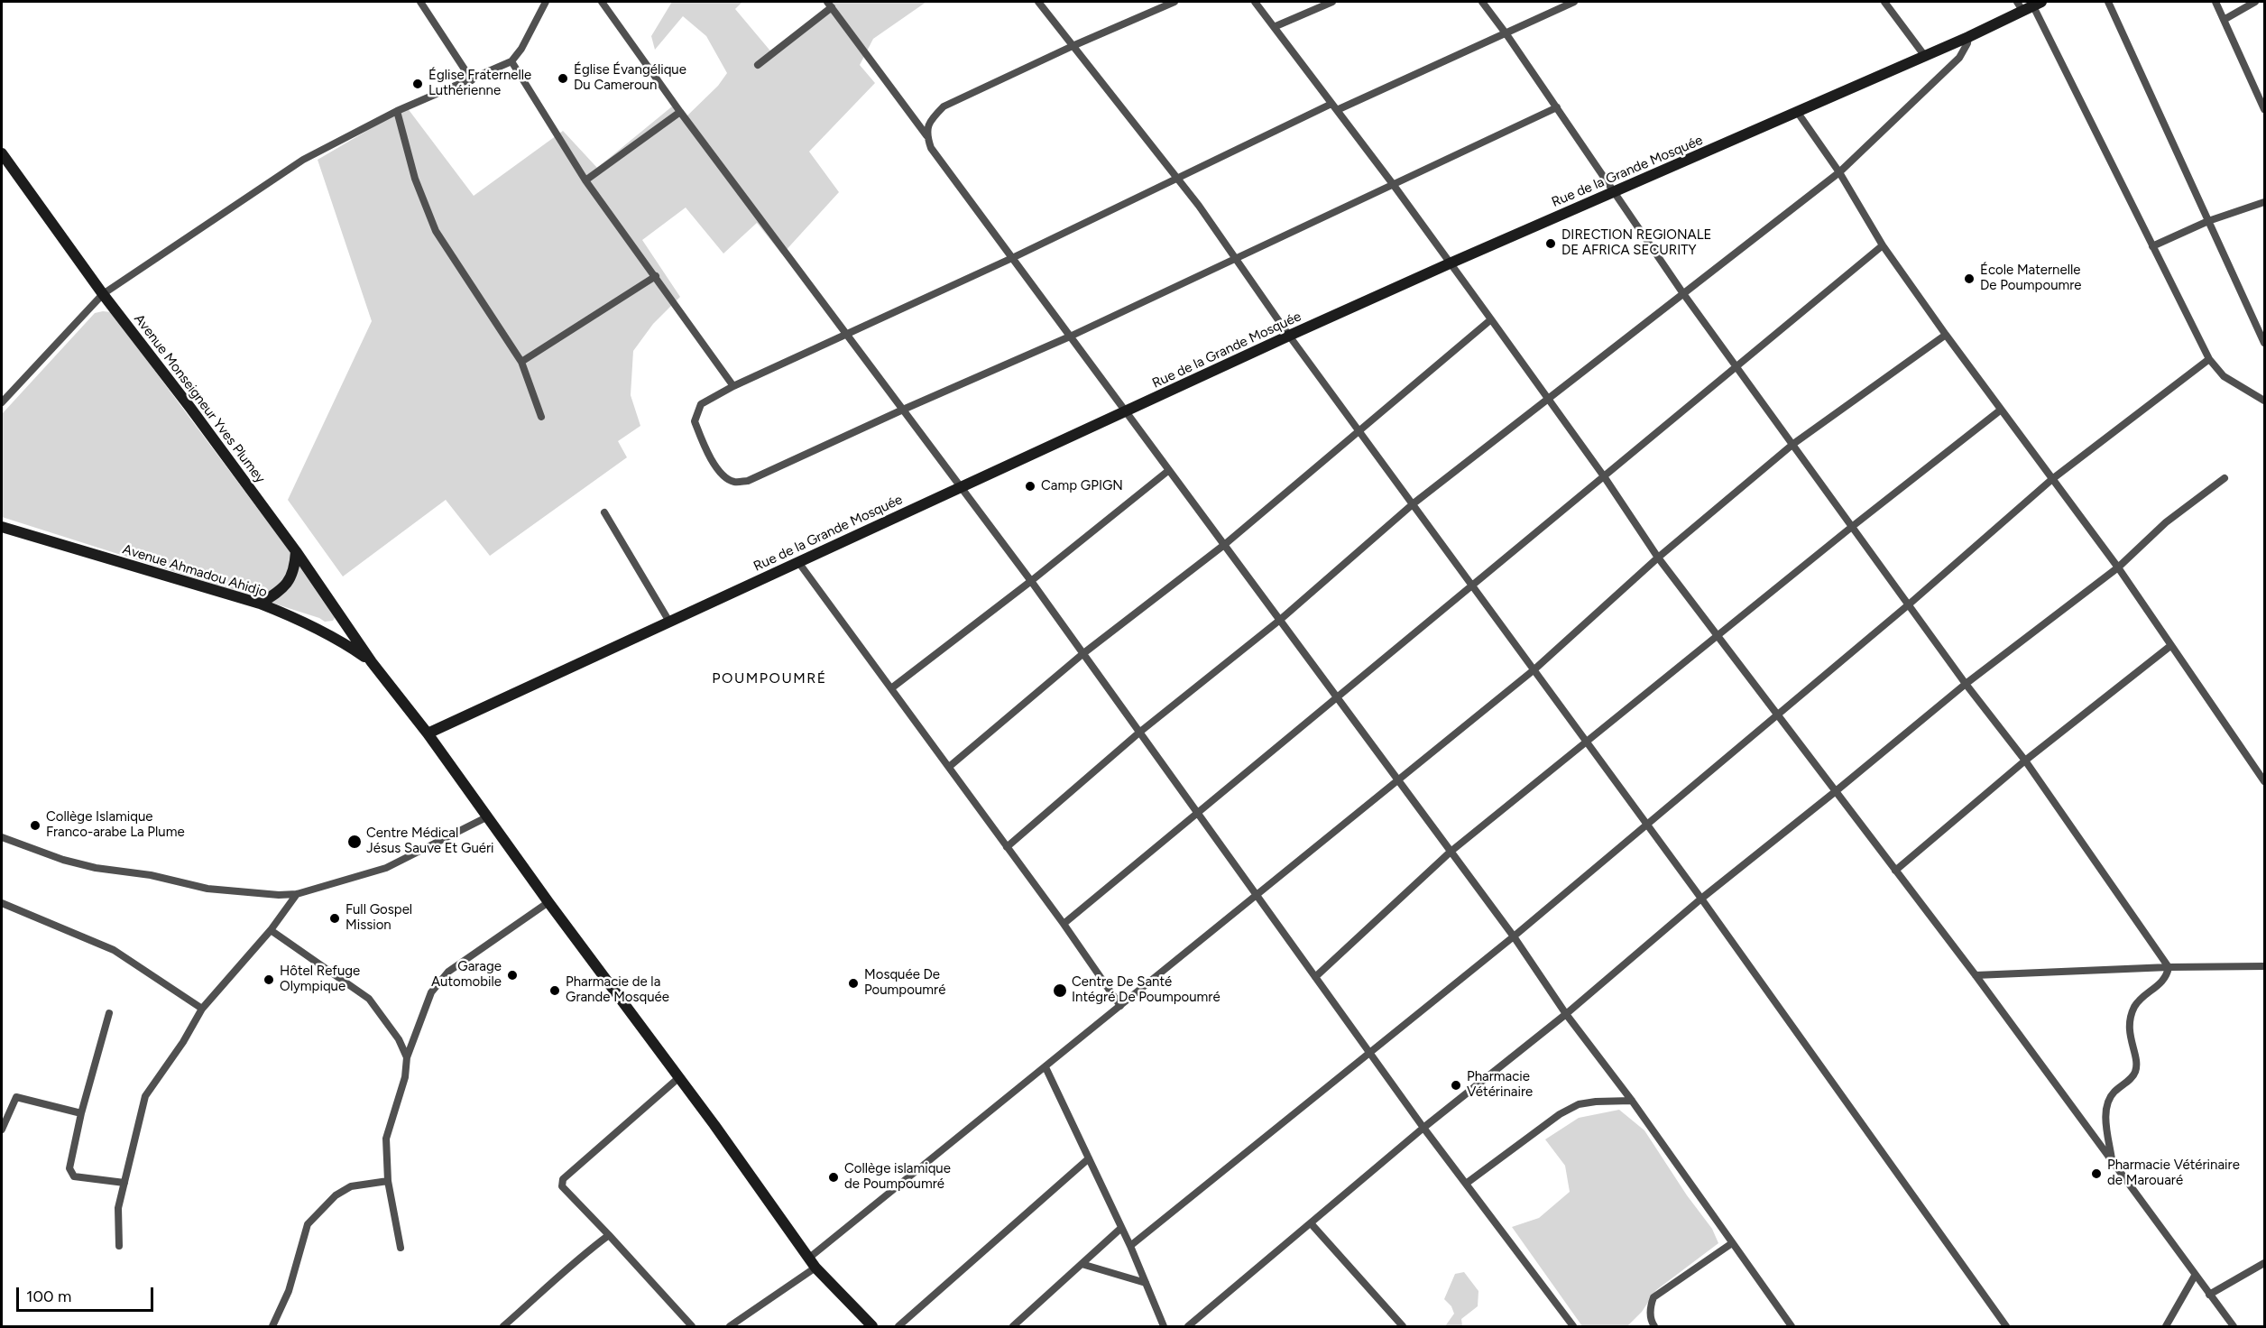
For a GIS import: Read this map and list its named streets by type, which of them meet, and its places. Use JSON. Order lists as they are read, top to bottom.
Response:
{
  "streets": {
    "main road": ["Rue de la Grande Mosquée", "Avenue Monseigneur Yves Plumey", "Avenue Ahmadou Ahidjo"]
  },
  "crossings": [
    ["Avenue Monseigneur Yves Plumey", "Avenue Ahmadou Ahidjo"]
  ],
  "districts": ["POUMPOUMRÉ"],
  "places": [
    "Église Évangélique Du Cameroun",
    "Église Fraternelle Luthérienne",
    "DIRECTION REGIONALE DE AFRICA SECURITY",
    "École Maternelle De Poumpoumre",
    "Camp GPIGN",
    "Collège Islamique Franco-arabe La Plume",
    "Centre Médical Jésus Sauve Et Guéri",
    "Full Gospel Mission",
    "Garage Automobile",
    "Hôtel Refuge Olympique",
    "Mosquée De Poumpoumré",
    "Pharmacie de la Grande Mosquée",
    "Centre De Santé Intégré De Poumpoumré",
    "Pharmacie Vétérinaire",
    "Pharmacie Vétérinaire de Marouaré",
    "Collège islamique de Poumpoumré"
  ],
  "scale_bar": "100 m"
}
